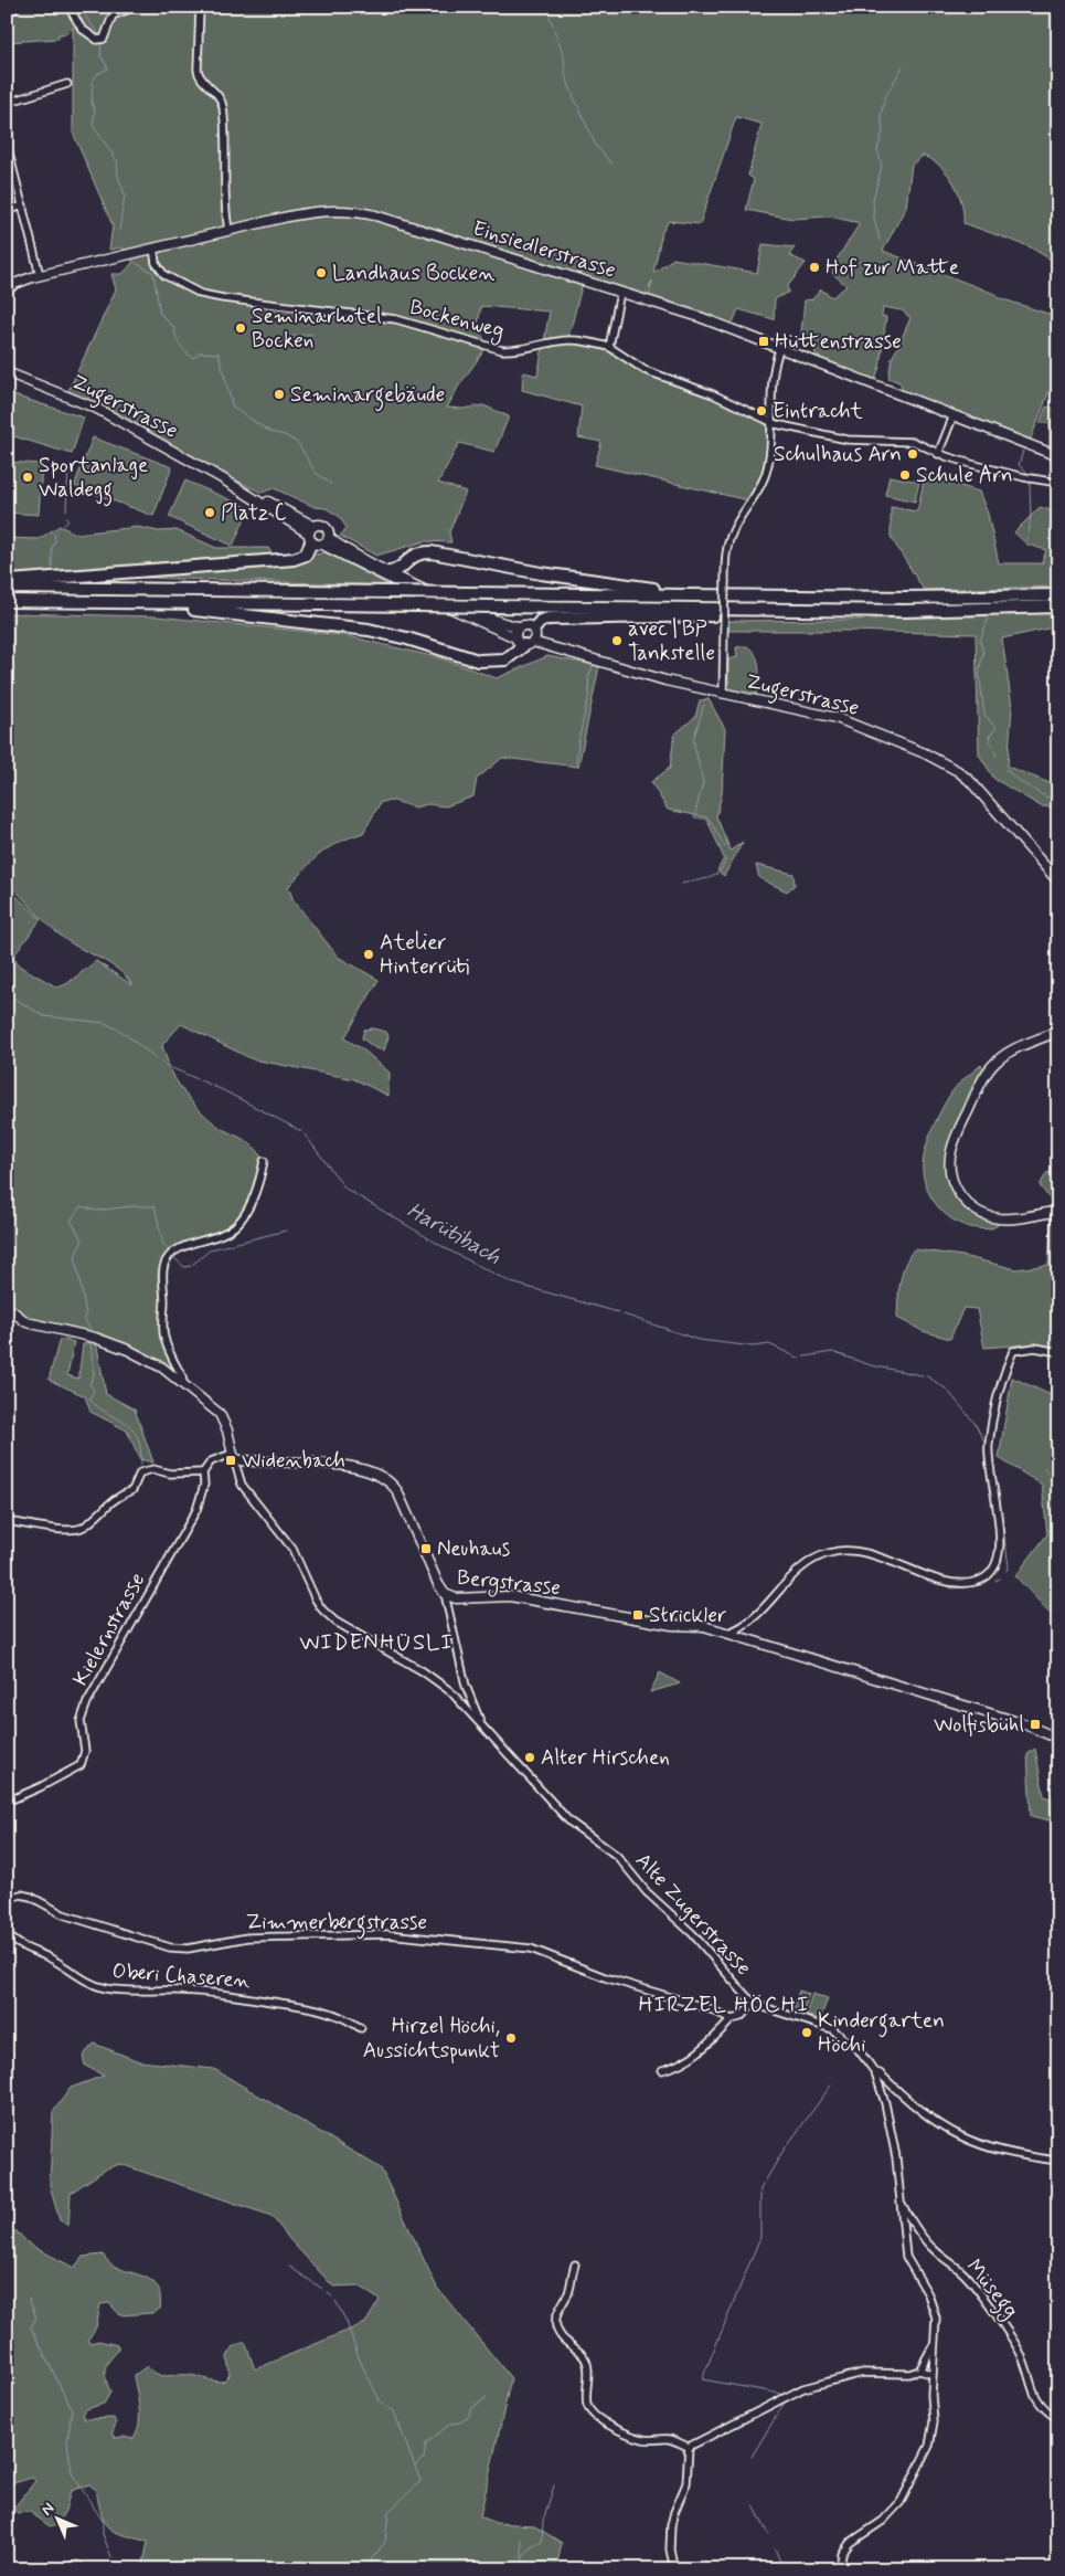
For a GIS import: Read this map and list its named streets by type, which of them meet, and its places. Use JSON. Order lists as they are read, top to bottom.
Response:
{
  "streets": {
    "street": [
      "Einsiedlerstrasse",
      "Bockenweg",
      "Zugerstrasse",
      "Bergstrasse",
      "Kielernstrasse",
      "Alte Zugerstrasse",
      "Zimmerbergstrasse",
      "Oberi Chaseren",
      "Müsegg"
    ]
  },
  "crossings": [
    ["Einsiedlerstrasse", "Bockenweg"],
    ["Bergstrasse", "Alte Zugerstrasse"],
    ["Alte Zugerstrasse", "Müsegg"]
  ],
  "districts": ["WIDENHÜSLI", "HIRZEL HÖCHI"],
  "water": ["Harütibach"],
  "places": {
    "other": [
      "Hof zur Matte",
      "Landhaus Bocken",
      "Seminarhotel Bocken",
      "Seminargebäude",
      "Eintracht",
      "Schulhaus Arn",
      "Schule Arn",
      "Sportanlage Waldegg",
      "Platz C",
      "avec | BP Tankstelle",
      "Atelier Hinterrüti",
      "Alter Hirschen",
      "Kindergarten Höchi",
      "Hirzel Höchi, Aussichtspunkt"
    ],
    "transit": [
      "Hüttenstrasse",
      "Widenbach",
      "Neuhaus",
      "Strickler",
      "Wolfisbühl"
    ]
  },
  "north": "top left"
}
